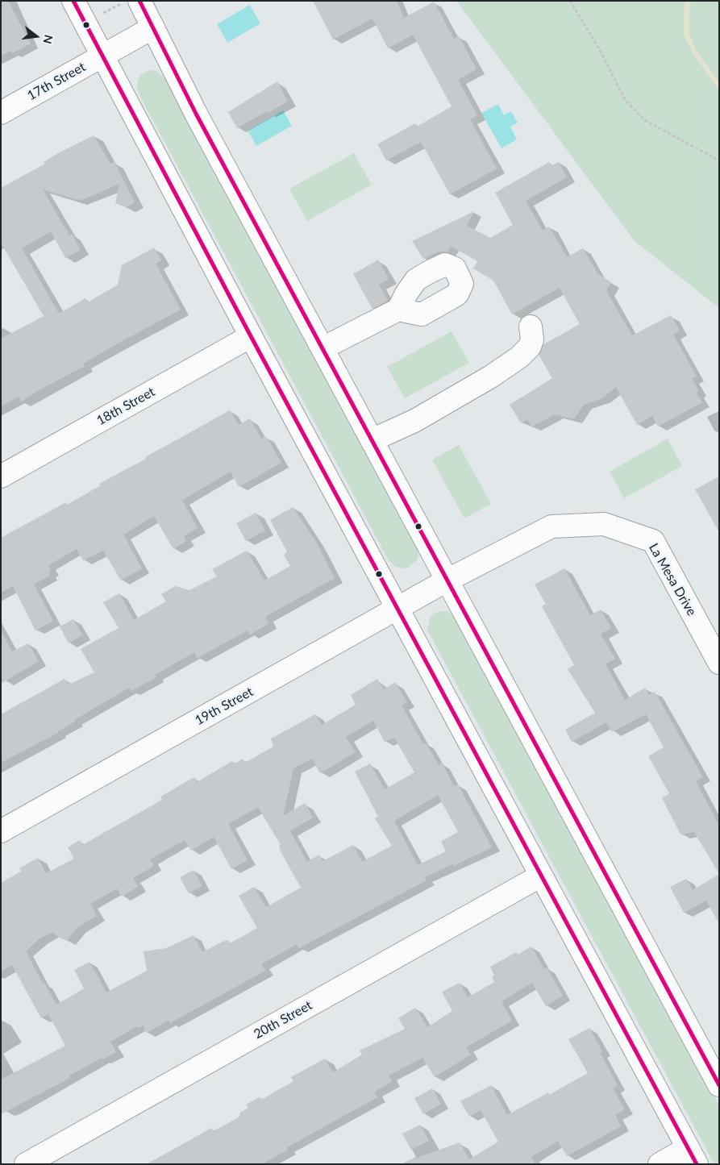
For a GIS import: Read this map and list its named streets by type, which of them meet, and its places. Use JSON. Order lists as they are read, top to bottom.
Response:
{
  "streets": {
    "main road": [
      "17th Street",
      "18th Street",
      "La Mesa Drive",
      "19th Street",
      "20th Street"
    ]
  },
  "crossings": [
    ["La Mesa Drive", "19th Street"]
  ],
  "north": "right"
}
